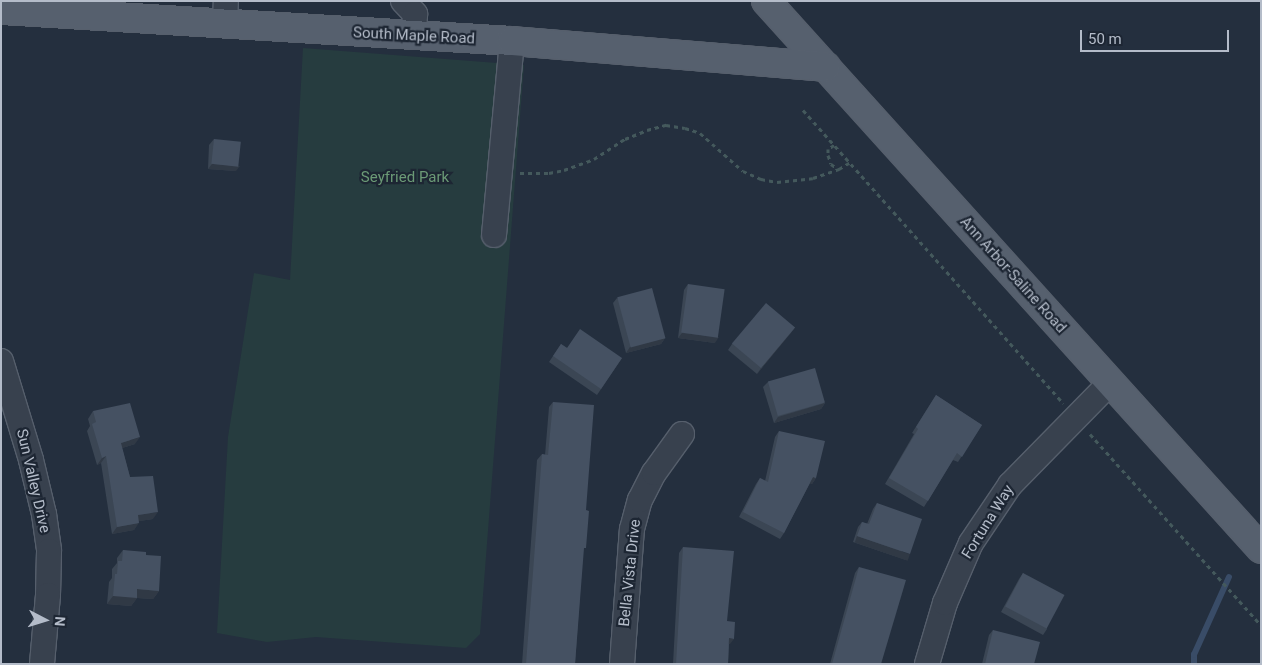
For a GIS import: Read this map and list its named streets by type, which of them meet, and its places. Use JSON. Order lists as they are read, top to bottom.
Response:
{
  "streets": {
    "main road": ["South Maple Road", "Ann Arbor-Saline Road"],
    "street": ["Sun Valley Drive", "Fortuna Way", "Bella Vista Drive"]
  },
  "crossings": [
    ["South Maple Road", "Ann Arbor-Saline Road"],
    ["Ann Arbor-Saline Road", "Fortuna Way"]
  ],
  "parks": ["Seyfried Park"],
  "scale_bar": "50 m",
  "north": "right"
}
